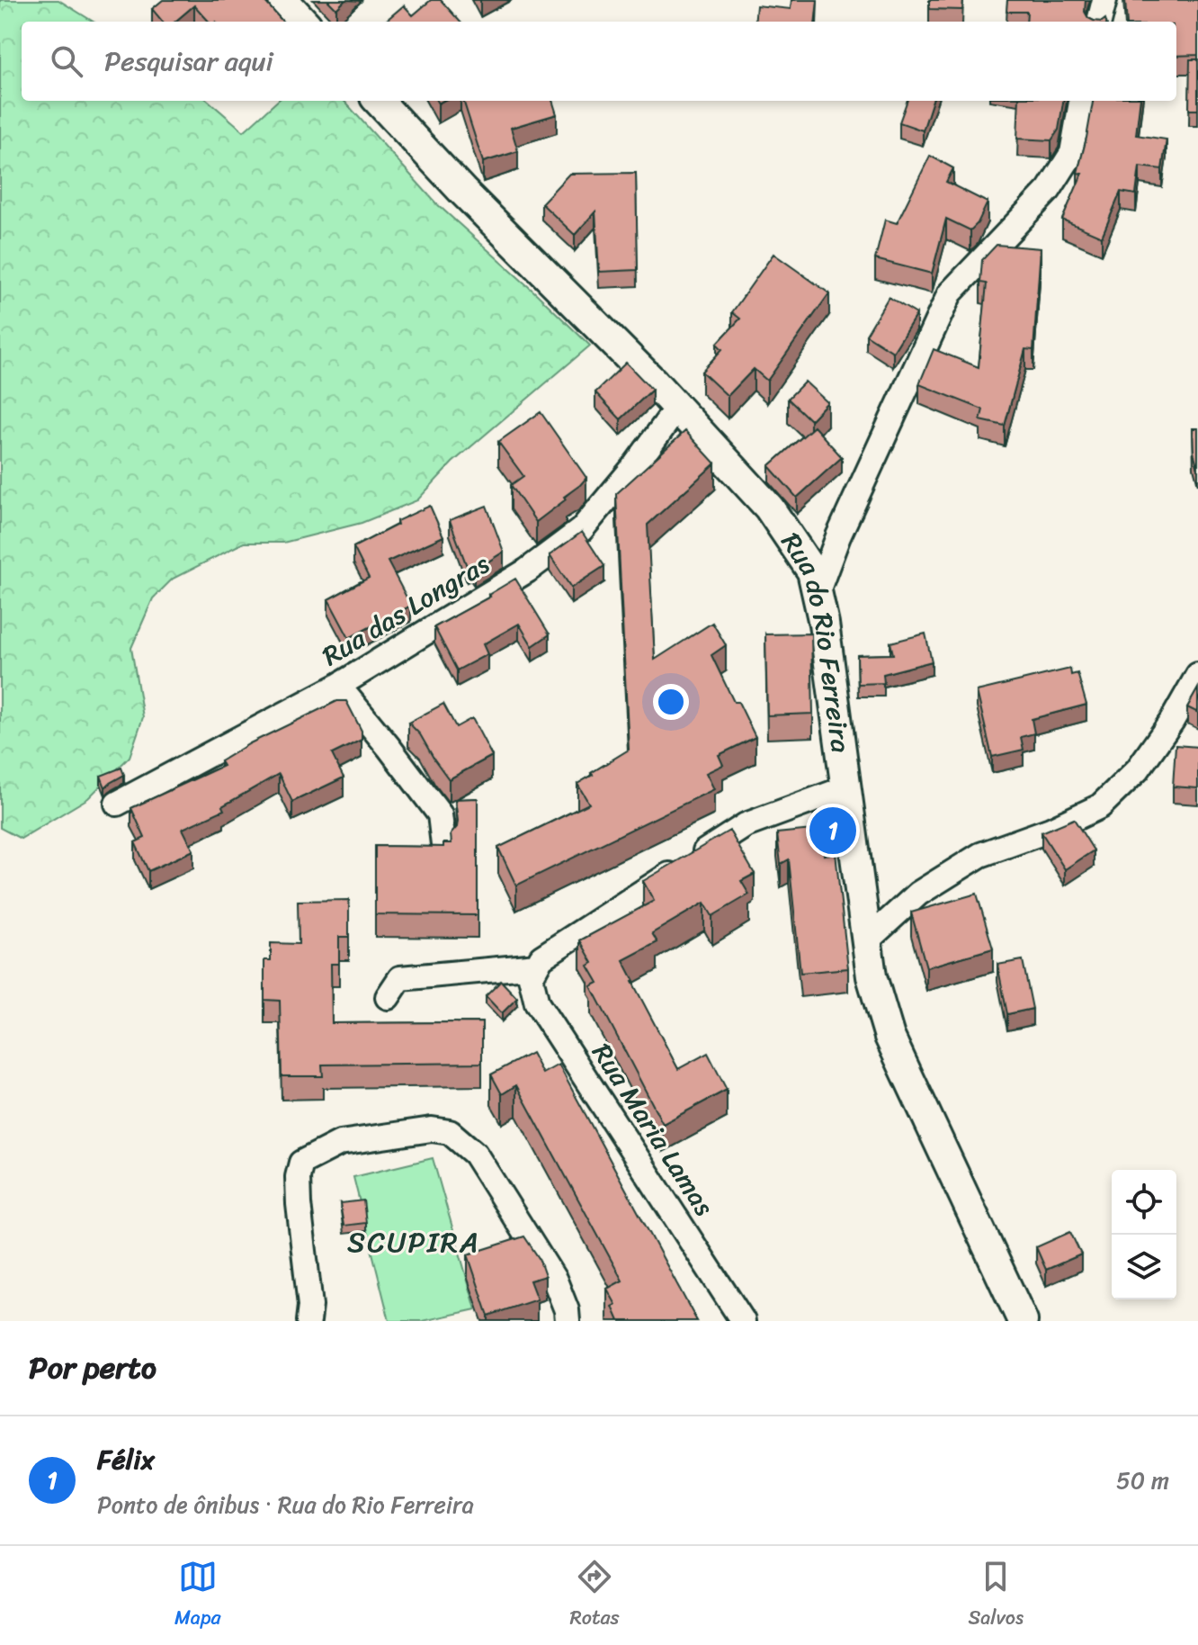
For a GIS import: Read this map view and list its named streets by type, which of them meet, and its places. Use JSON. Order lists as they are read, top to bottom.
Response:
{
  "streets": {
    "street": ["Rua das Longras", "Rua do Rio Ferreira", "Rua Maria Lamas"]
  },
  "crossings": [
    ["Rua das Longras", "Rua do Rio Ferreira"]
  ],
  "districts": ["SCUPIRA"],
  "page": {
    "search": "Pesquisar aqui",
    "pins": "1",
    "heading": "Por perto",
    "list": [
      {
        "mark": "1",
        "name": "Félix",
        "note": "Ponto de ônibus · Rua do Rio Ferreira",
        "value": "50 m"
      }
    ],
    "nav": ["Mapa", "Rotas", "Salvos"]
  }
}
